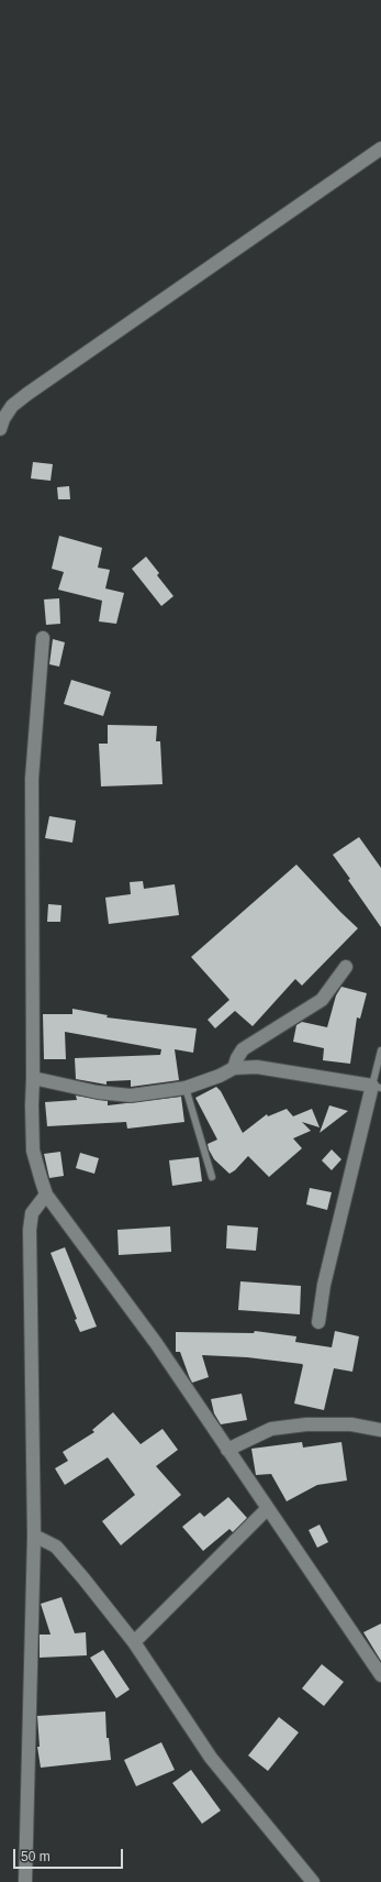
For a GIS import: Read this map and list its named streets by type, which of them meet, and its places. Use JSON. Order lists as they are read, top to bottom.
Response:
{
  "scale_bar": "50 m"
}
